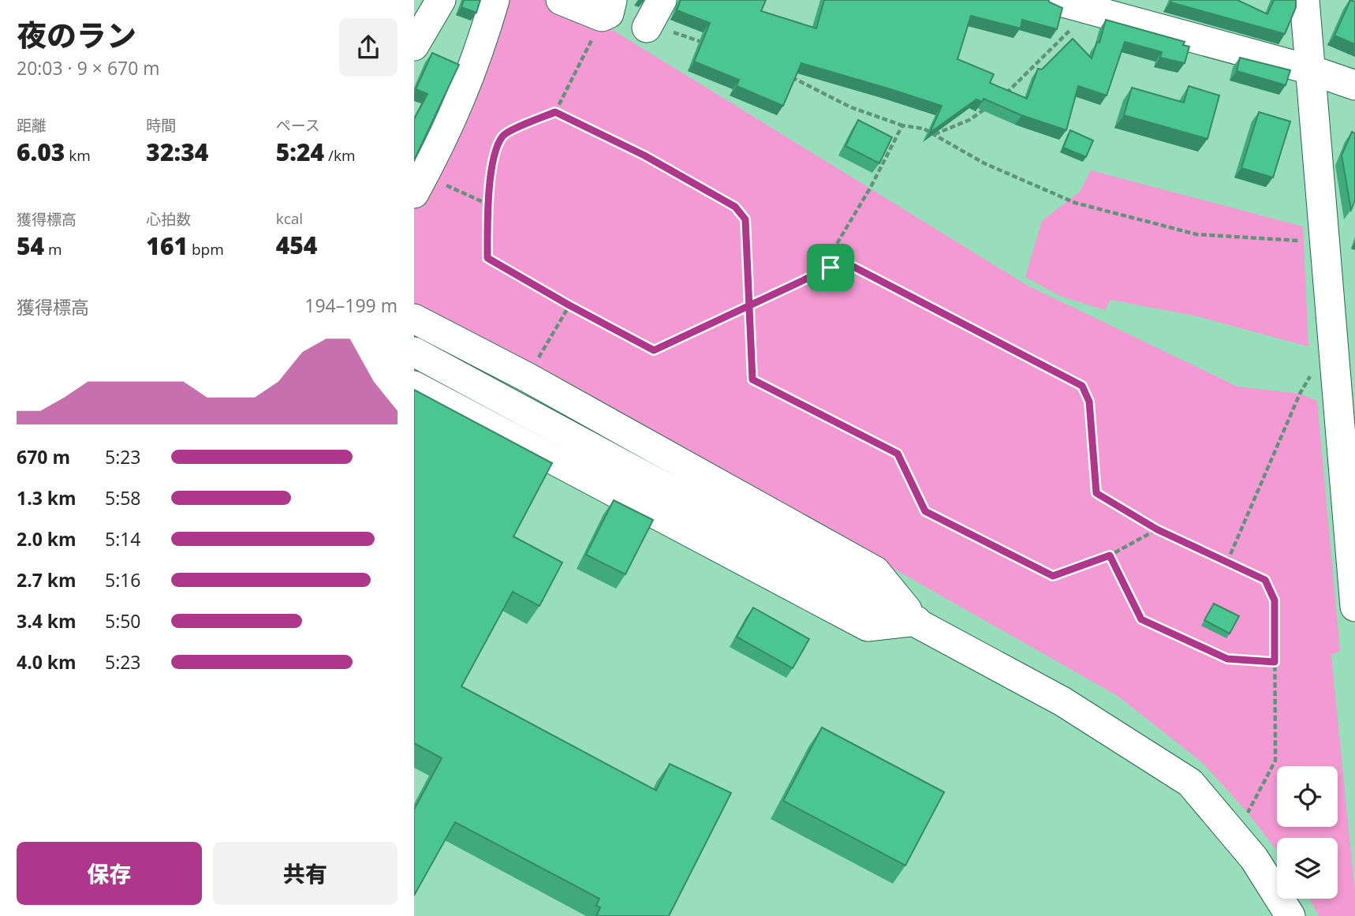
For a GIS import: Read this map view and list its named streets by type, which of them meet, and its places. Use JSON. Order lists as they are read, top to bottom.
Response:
{
  "page": {
    "heading": ["夜のラン", "20:03 · 9 × 670 m"],
    "stats": [
      ["距離", "6.03 km"],
      ["時間", "32:34"],
      ["ペース", "5:24 /km"],
      ["獲得標高", "54 m"],
      ["心拍数", "161 bpm"],
      ["kcal", "454"]
    ],
    "chart": ["獲得標高", "194–199 m"],
    "list": [
      {
        "name": "670 m",
        "note": "5:23"
      },
      {
        "name": "1.3 km",
        "note": "5:58"
      },
      {
        "name": "2.0 km",
        "note": "5:14"
      },
      {
        "name": "2.7 km",
        "note": "5:16"
      },
      {
        "name": "3.4 km",
        "note": "5:50"
      },
      {
        "name": "4.0 km",
        "note": "5:23"
      }
    ],
    "buttons": ["保存", "共有"]
  }
}
